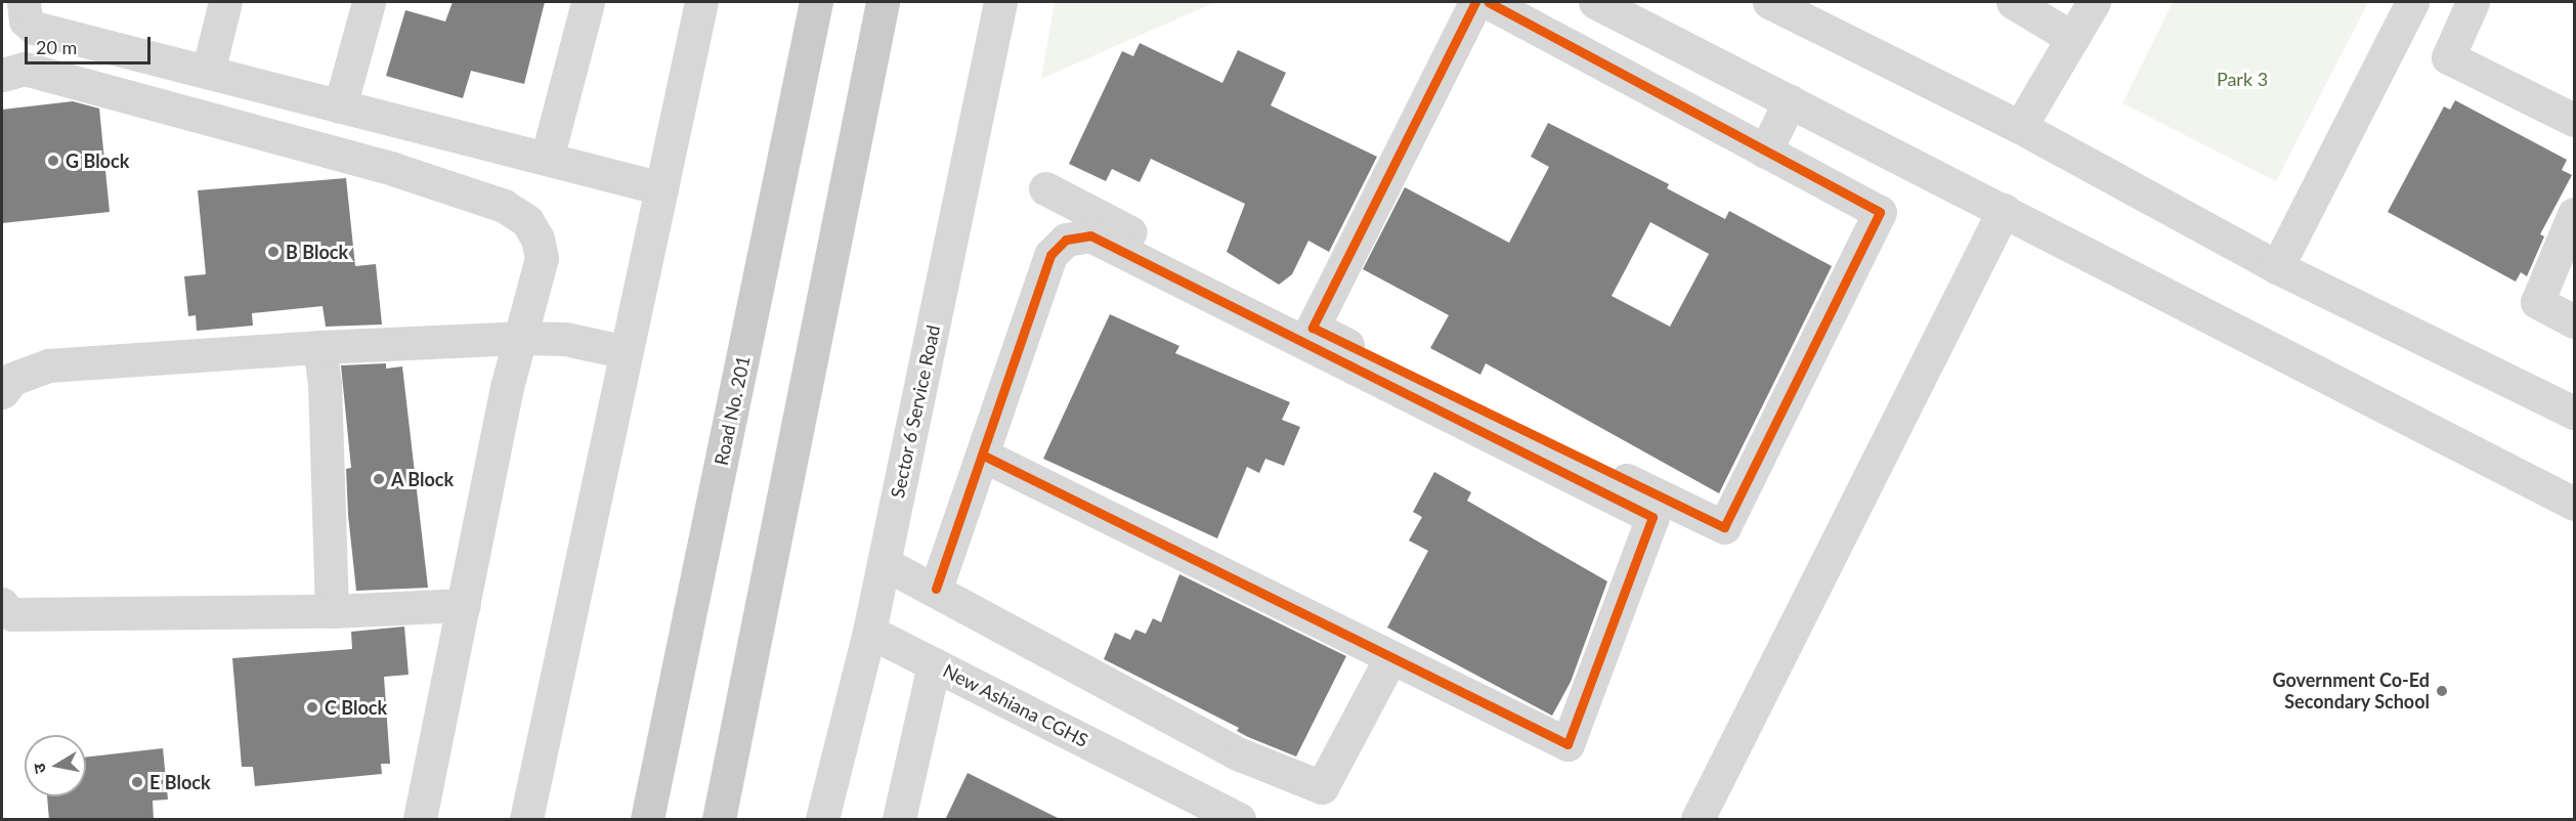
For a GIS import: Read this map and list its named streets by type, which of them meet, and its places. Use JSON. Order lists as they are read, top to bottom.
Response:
{
  "streets": {
    "main road": ["Road No. 201"],
    "street": ["Sector 6 Service Road", "New Ashiana CGHS"]
  },
  "parks": ["Park 3"],
  "places": [
    "G Block",
    "B Block",
    "A Block",
    "Government Co-Ed Secondary School",
    "C Block",
    "E Block"
  ],
  "scale_bar": "20 m",
  "north": "left"
}
